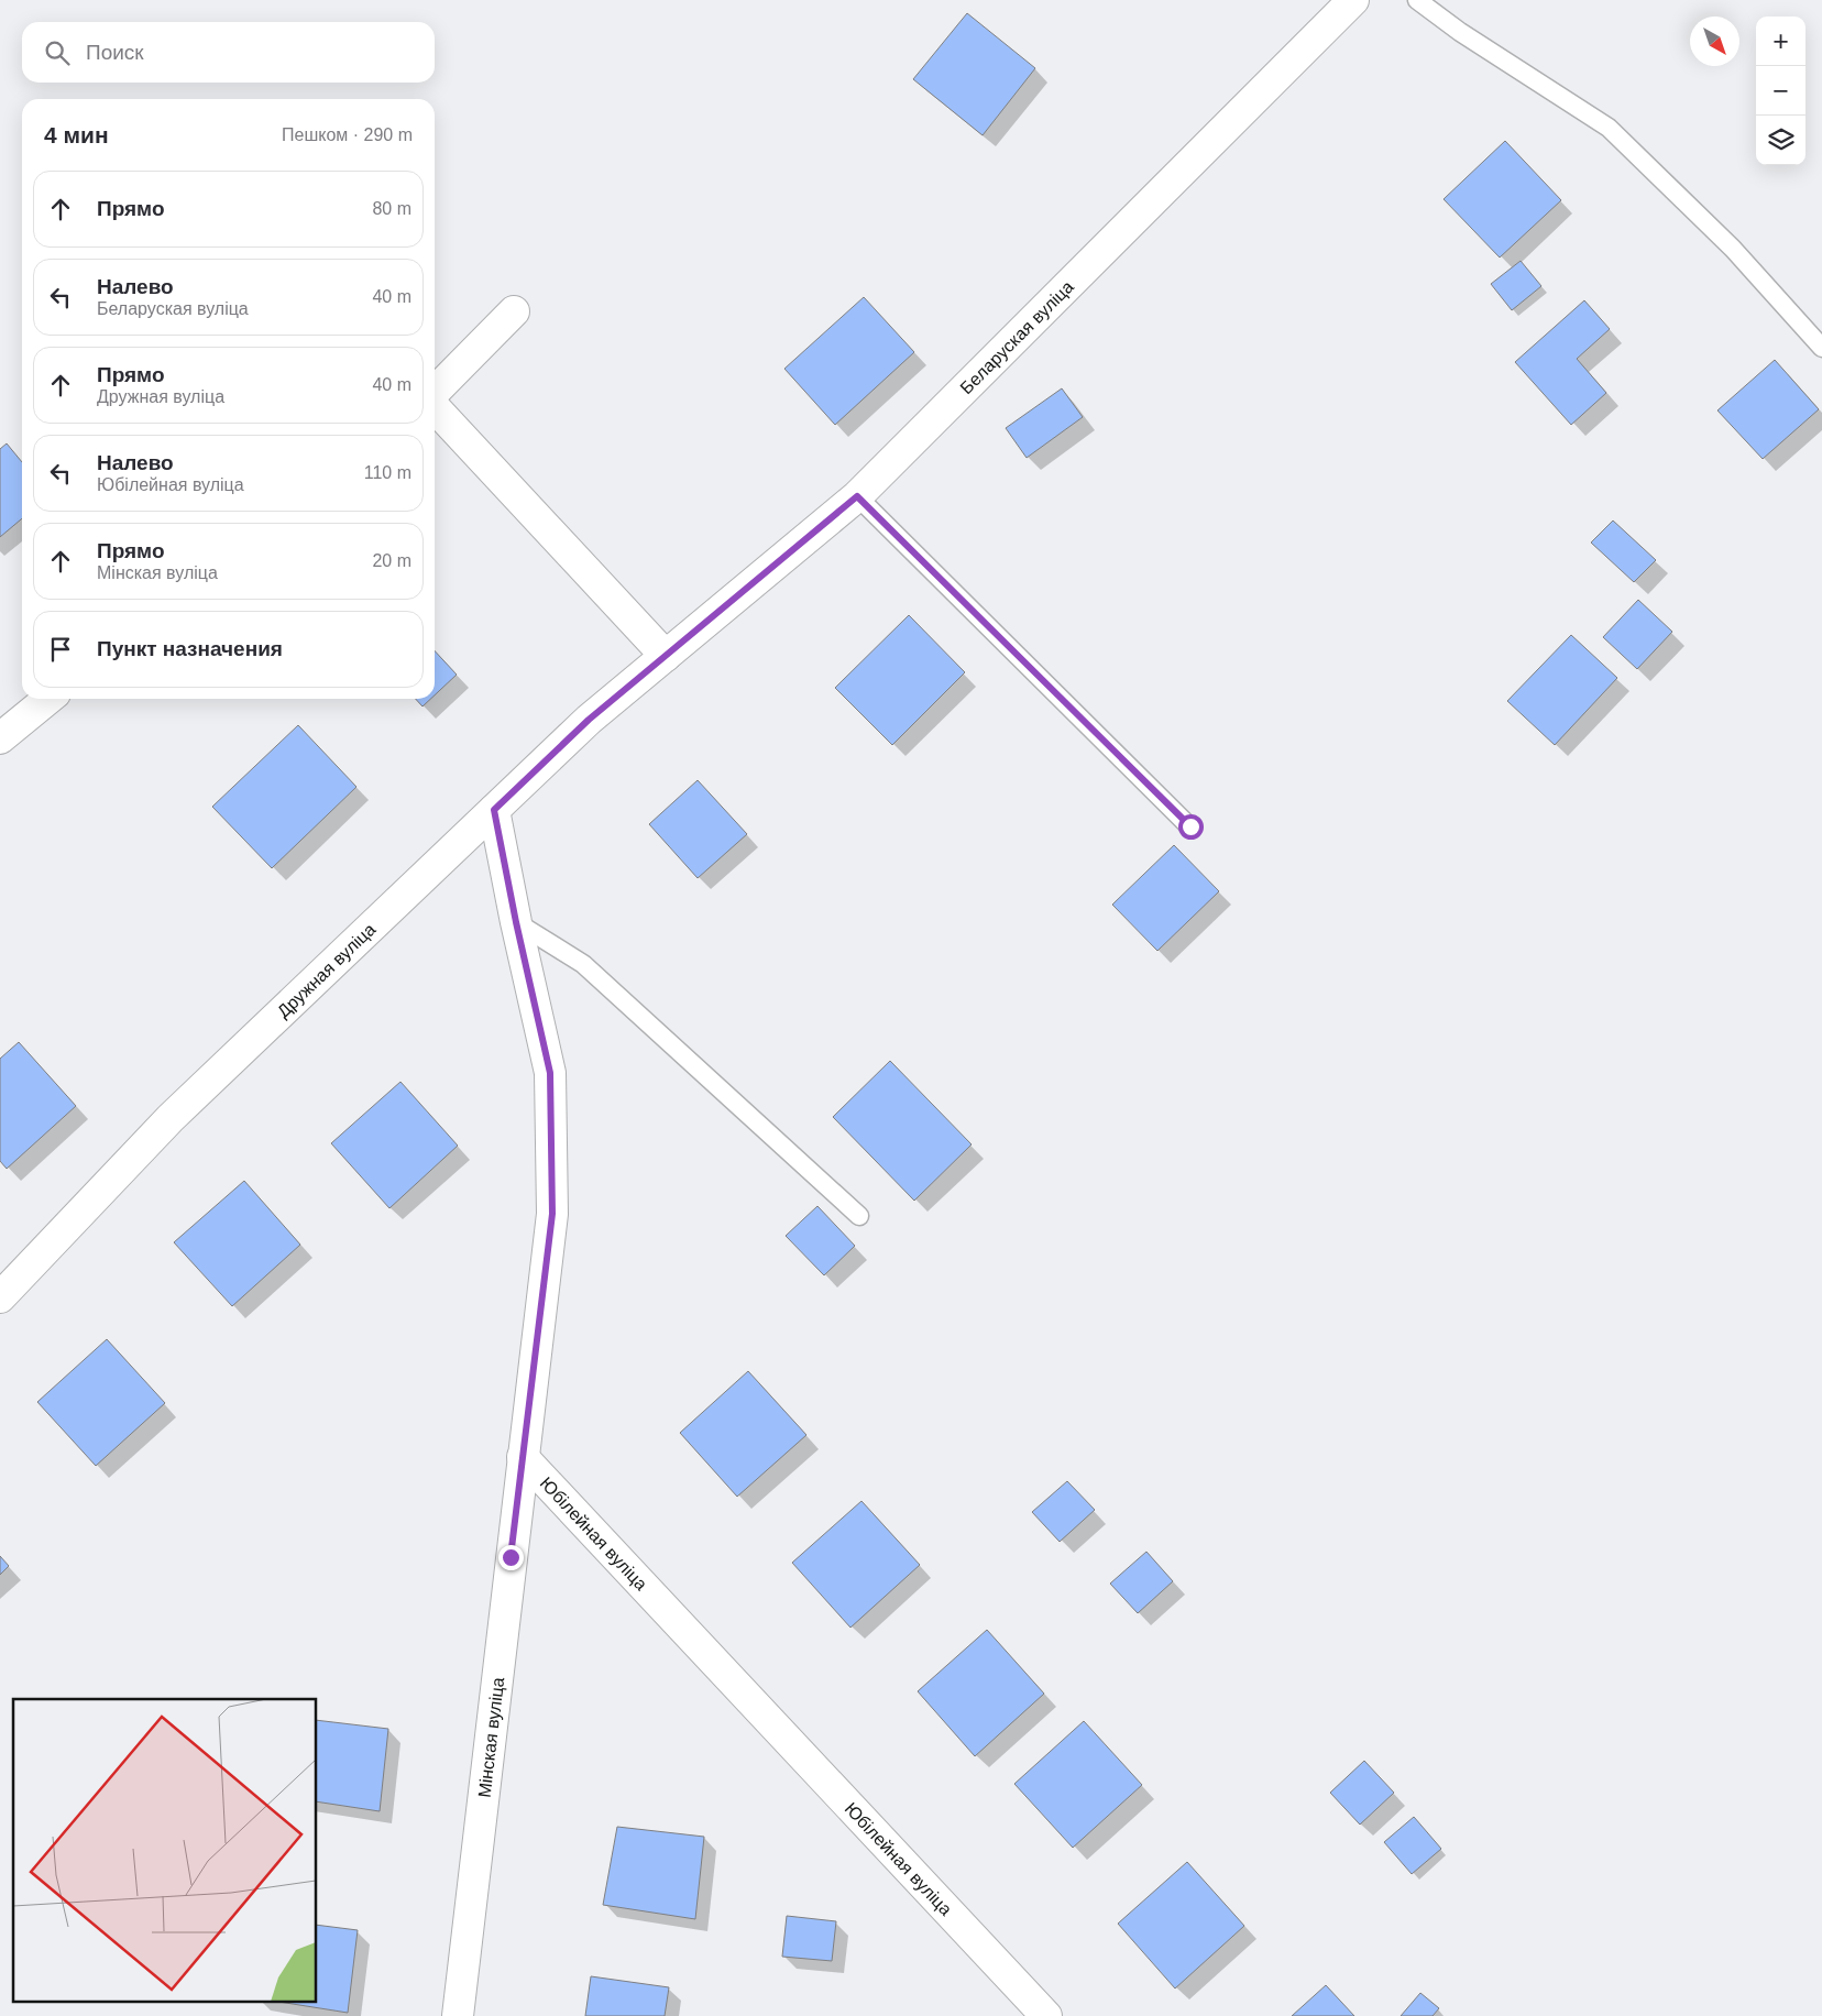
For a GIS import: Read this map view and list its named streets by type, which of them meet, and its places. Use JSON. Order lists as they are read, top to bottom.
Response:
{
  "streets": {
    "street": [
      "Беларуская вуліца",
      "Дружная вуліца",
      "Юбілейная вуліца",
      "Мінская вуліца"
    ]
  },
  "crossings": [
    ["Беларуская вуліца", "Дружная вуліца"],
    ["Юбілейная вуліца", "Мінская вуліца"]
  ],
  "north": "bottom right",
  "page": {
    "map_buttons": ["+", "−"],
    "search": "Поиск",
    "heading": ["4 мин", "Пешком · 290 m"],
    "list": [
      ["Прямо", "80 m"],
      ["Налево", "Беларуская вуліца", "40 m"],
      ["Прямо", "Дружная вуліца", "40 m"],
      ["Налево", "Юбілейная вуліца", "110 m"],
      ["Прямо", "Мінская вуліца", "20 m"],
      "Пункт назначения"
    ]
  }
}
